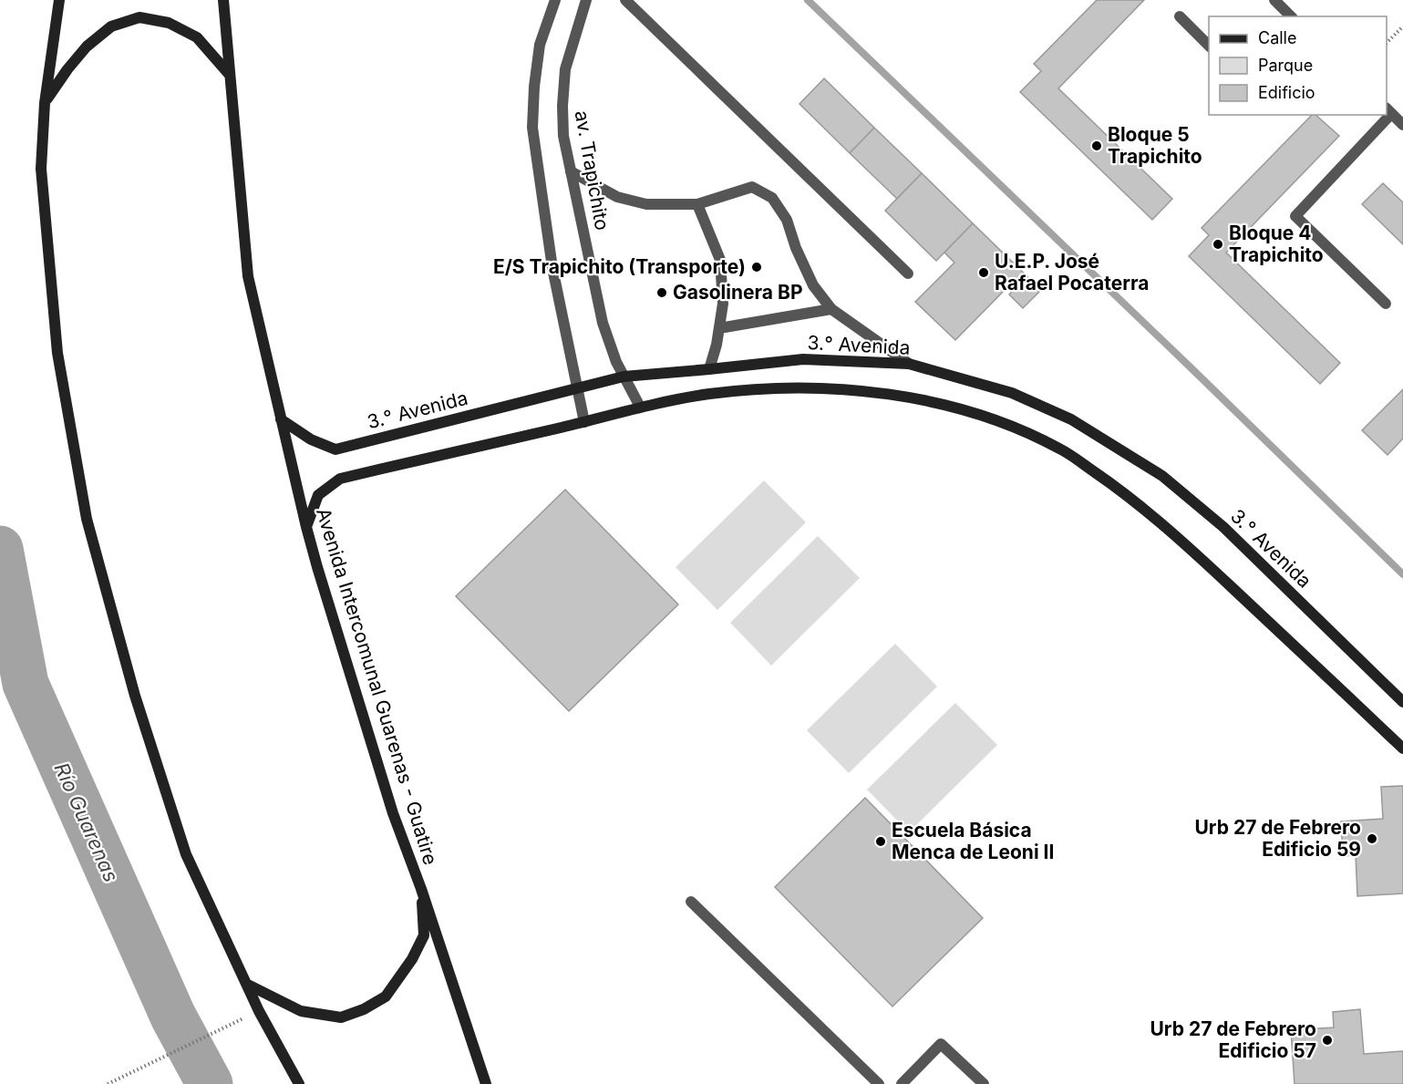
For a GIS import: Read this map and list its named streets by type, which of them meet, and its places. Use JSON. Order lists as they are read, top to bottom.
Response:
{
  "streets": {
    "main road": ["3.° Avenida", "Avenida Intercomunal Guarenas - Guatire"],
    "street": ["av. Trapichito"]
  },
  "crossings": [
    ["av. Trapichito", "3.° Avenida"],
    ["3.° Avenida", "Avenida Intercomunal Guarenas - Guatire"]
  ],
  "water": ["Río Guarenas"],
  "places": [
    "Bloque 5 Trapichito",
    "Bloque 4 Trapichito",
    "E/S Trapichito (Transporte)",
    "U.E.P. José Rafael Pocaterra",
    "Gasolinera BP",
    "Urb 27 de Febrero Edificio 59",
    "Escuela Básica Menca de Leoni II",
    "Urb 27 de Febrero Edificio 57"
  ],
  "legend": ["Calle", "Parque", "Edificio"]
}
